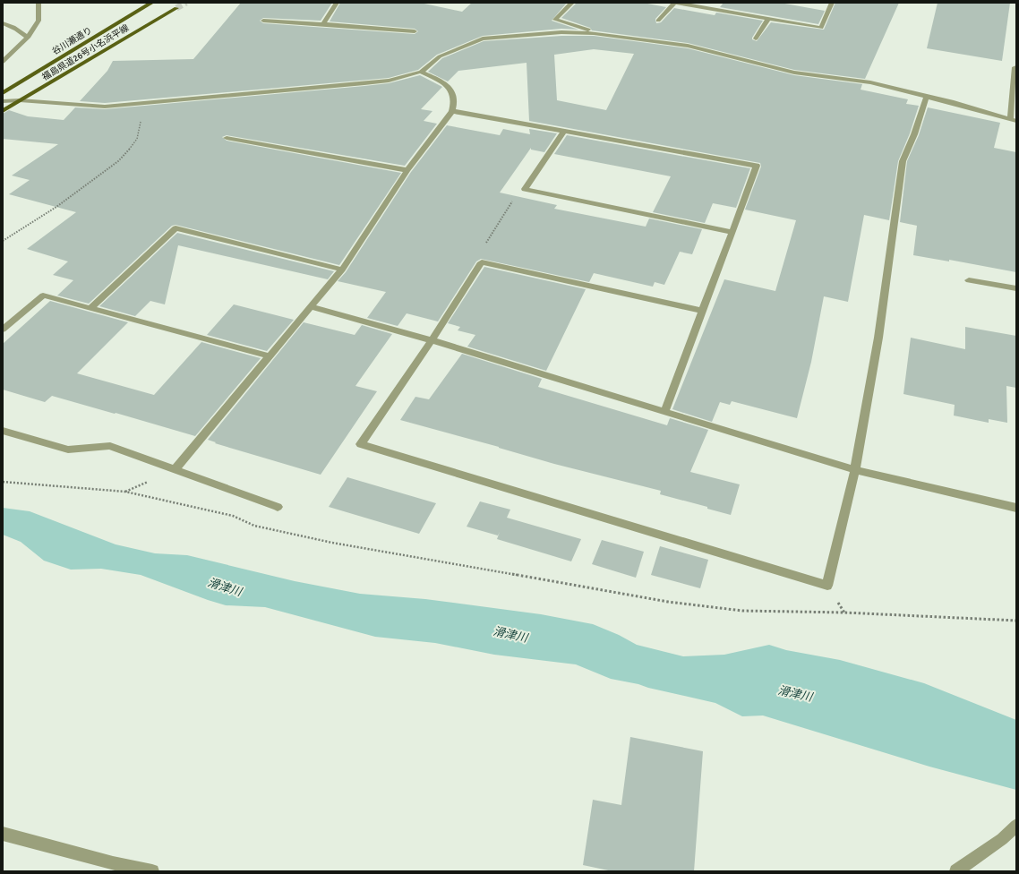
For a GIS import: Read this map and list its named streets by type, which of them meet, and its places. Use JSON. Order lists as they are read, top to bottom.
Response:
{
  "streets": {
    "main road": ["谷川瀬通り", "福島県道26号小名浜平線"]
  },
  "water": ["滑津川"]
}
